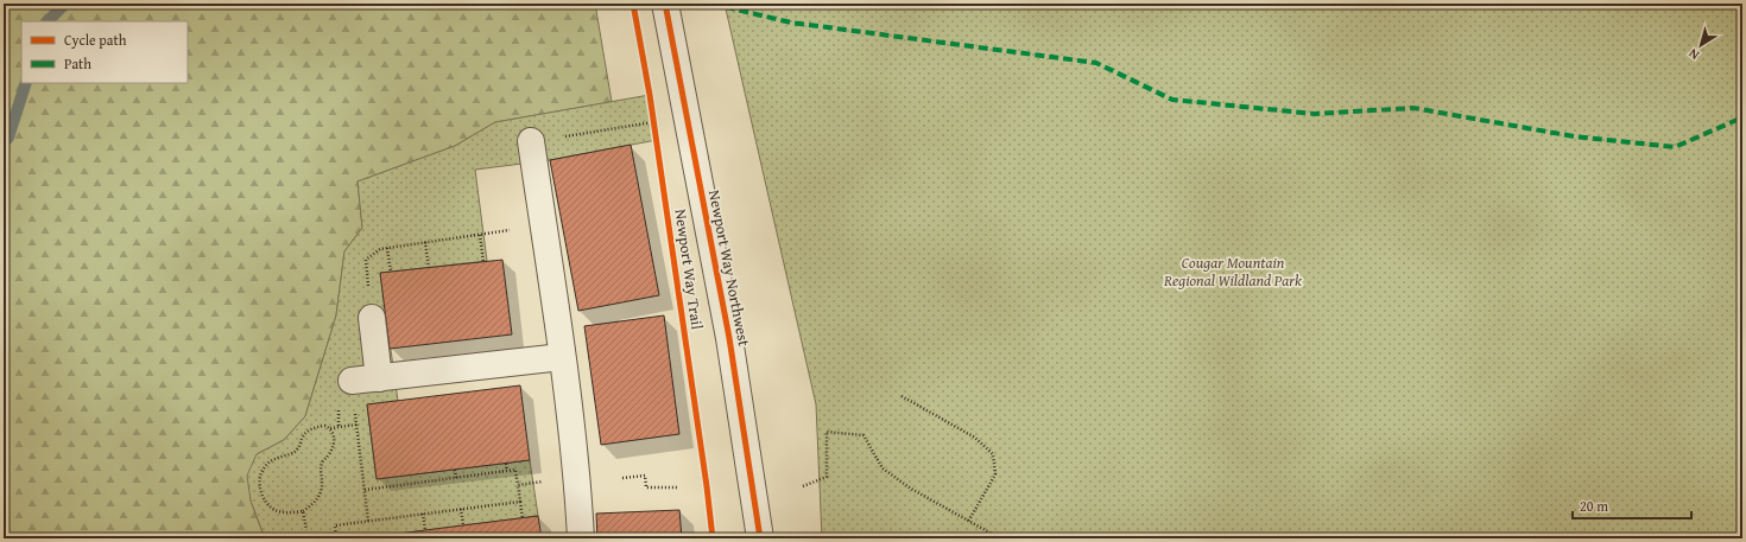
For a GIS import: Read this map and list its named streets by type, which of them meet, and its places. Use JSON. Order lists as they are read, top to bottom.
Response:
{
  "streets": {
    "street": ["Newport Way Northwest"],
    "cycle path": ["Newport Way Trail"]
  },
  "parks": ["Cougar Mountain Regional Wildland Park"],
  "legend": ["Cycle path", "Path"],
  "scale_bar": "20 m",
  "north": "bottom left"
}
